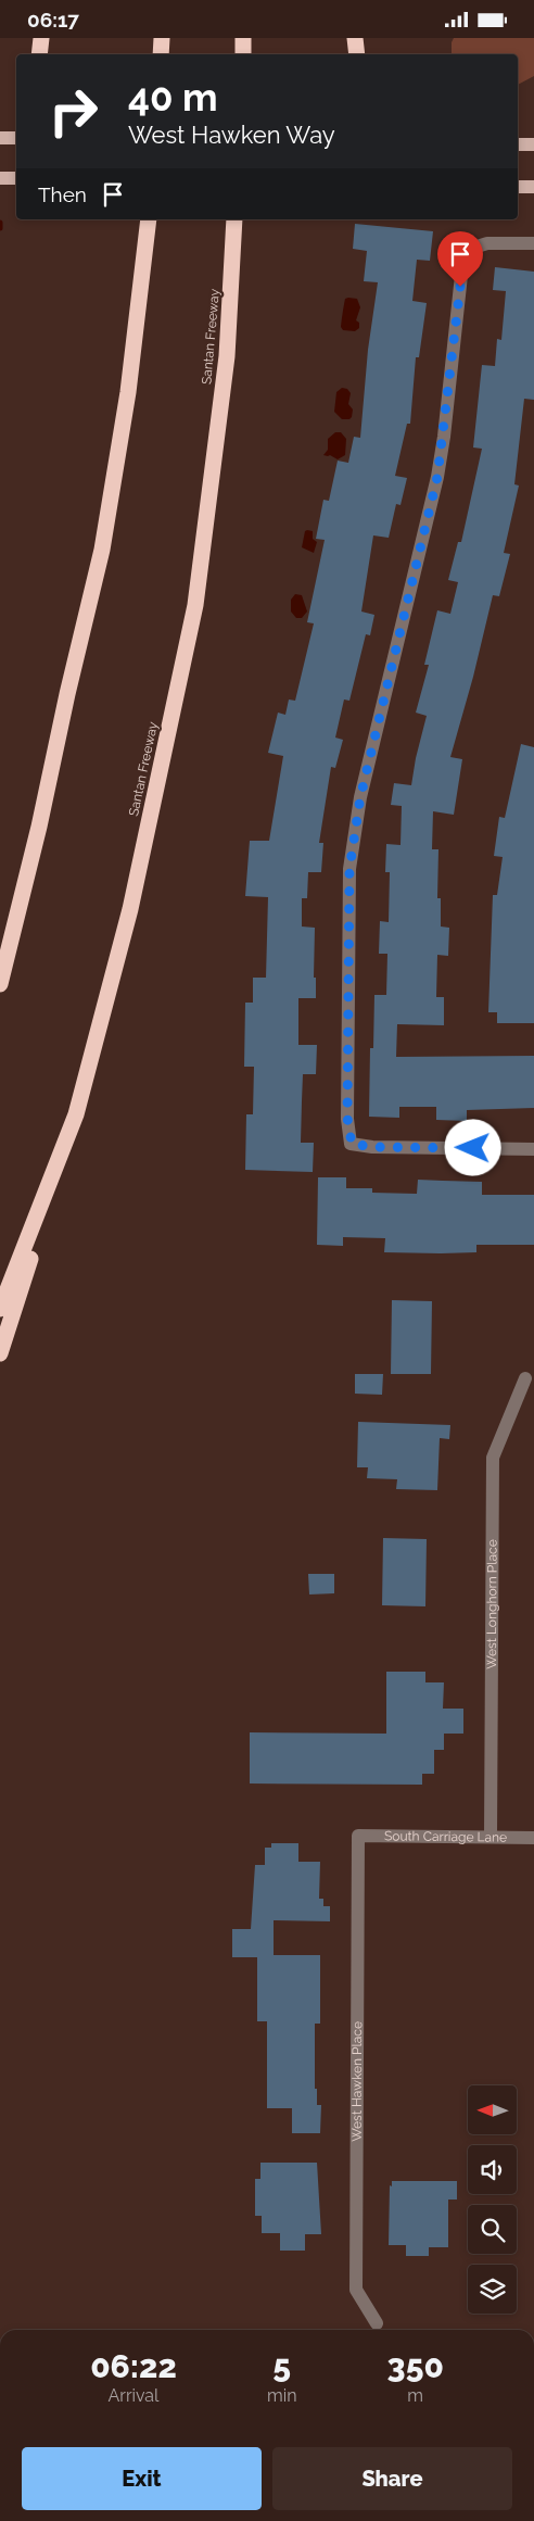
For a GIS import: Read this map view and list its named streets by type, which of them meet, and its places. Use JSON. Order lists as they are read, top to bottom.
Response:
{
  "streets": {
    "highway": ["Santan Freeway"],
    "street": ["West Longhorn Place", "South Carriage Lane", "West Hawken Place"]
  },
  "crossings": [
    ["West Longhorn Place", "South Carriage Lane"],
    ["South Carriage Lane", "West Hawken Place"]
  ],
  "north": "left",
  "page": {
    "status": "06:17",
    "turn": ["40 m", "West Hawken Way"],
    "then": "Then",
    "eta": [
      "06:22",
      "Arrival",
      "5",
      "min",
      "350",
      "m"
    ],
    "buttons": ["Exit", "Share"]
  }
}
